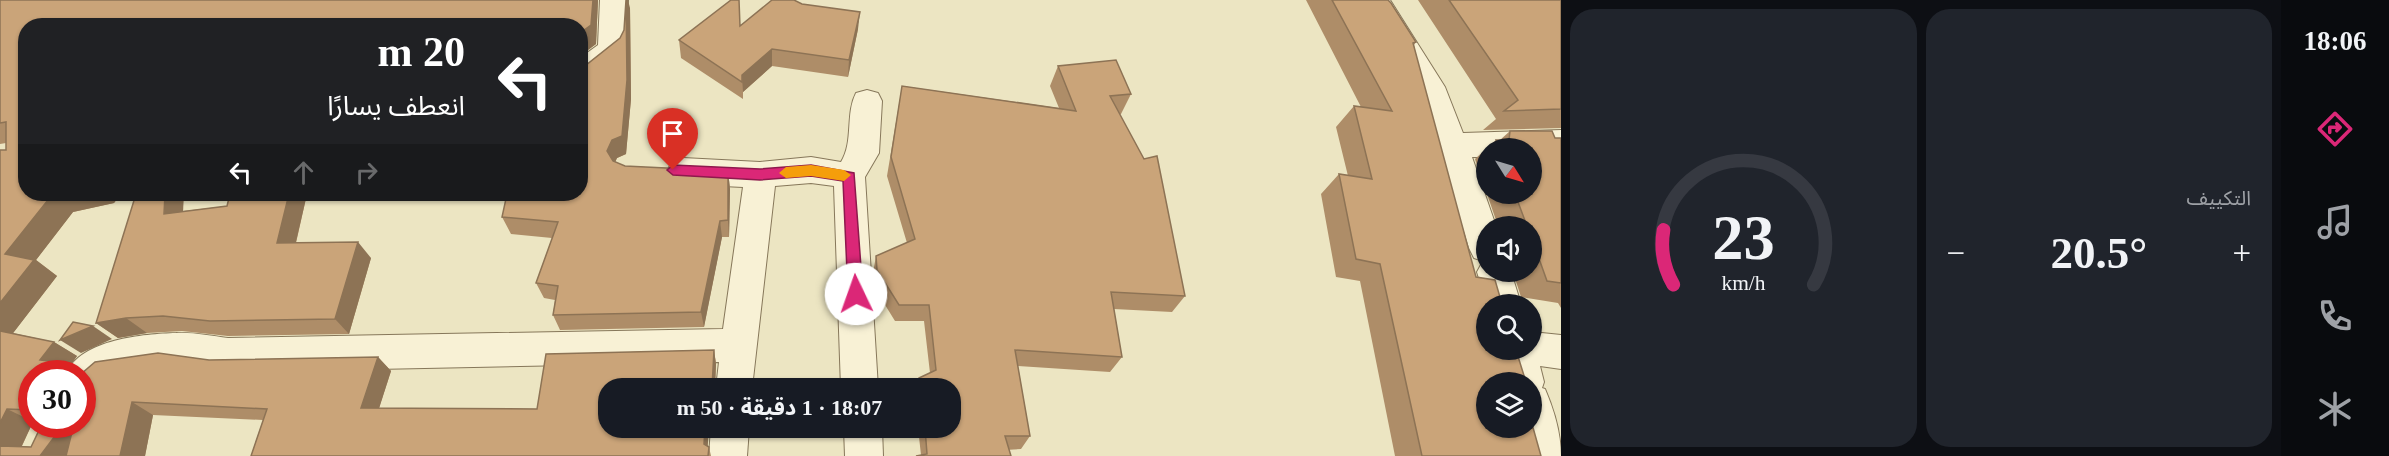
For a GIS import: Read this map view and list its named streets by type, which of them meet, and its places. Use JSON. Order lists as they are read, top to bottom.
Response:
{
  "north": "bottom right",
  "page": {
    "tabs": "18:06",
    "tile": "التكييف",
    "turn": ["20 m", "انعطف يسارًا"],
    "heat": ["−", "20.5°", "+"],
    "limit": "30",
    "trip": "18:07 · 1 دقيقة · 50 m",
    "gauge": ["23", "km/h"]
  }
}
